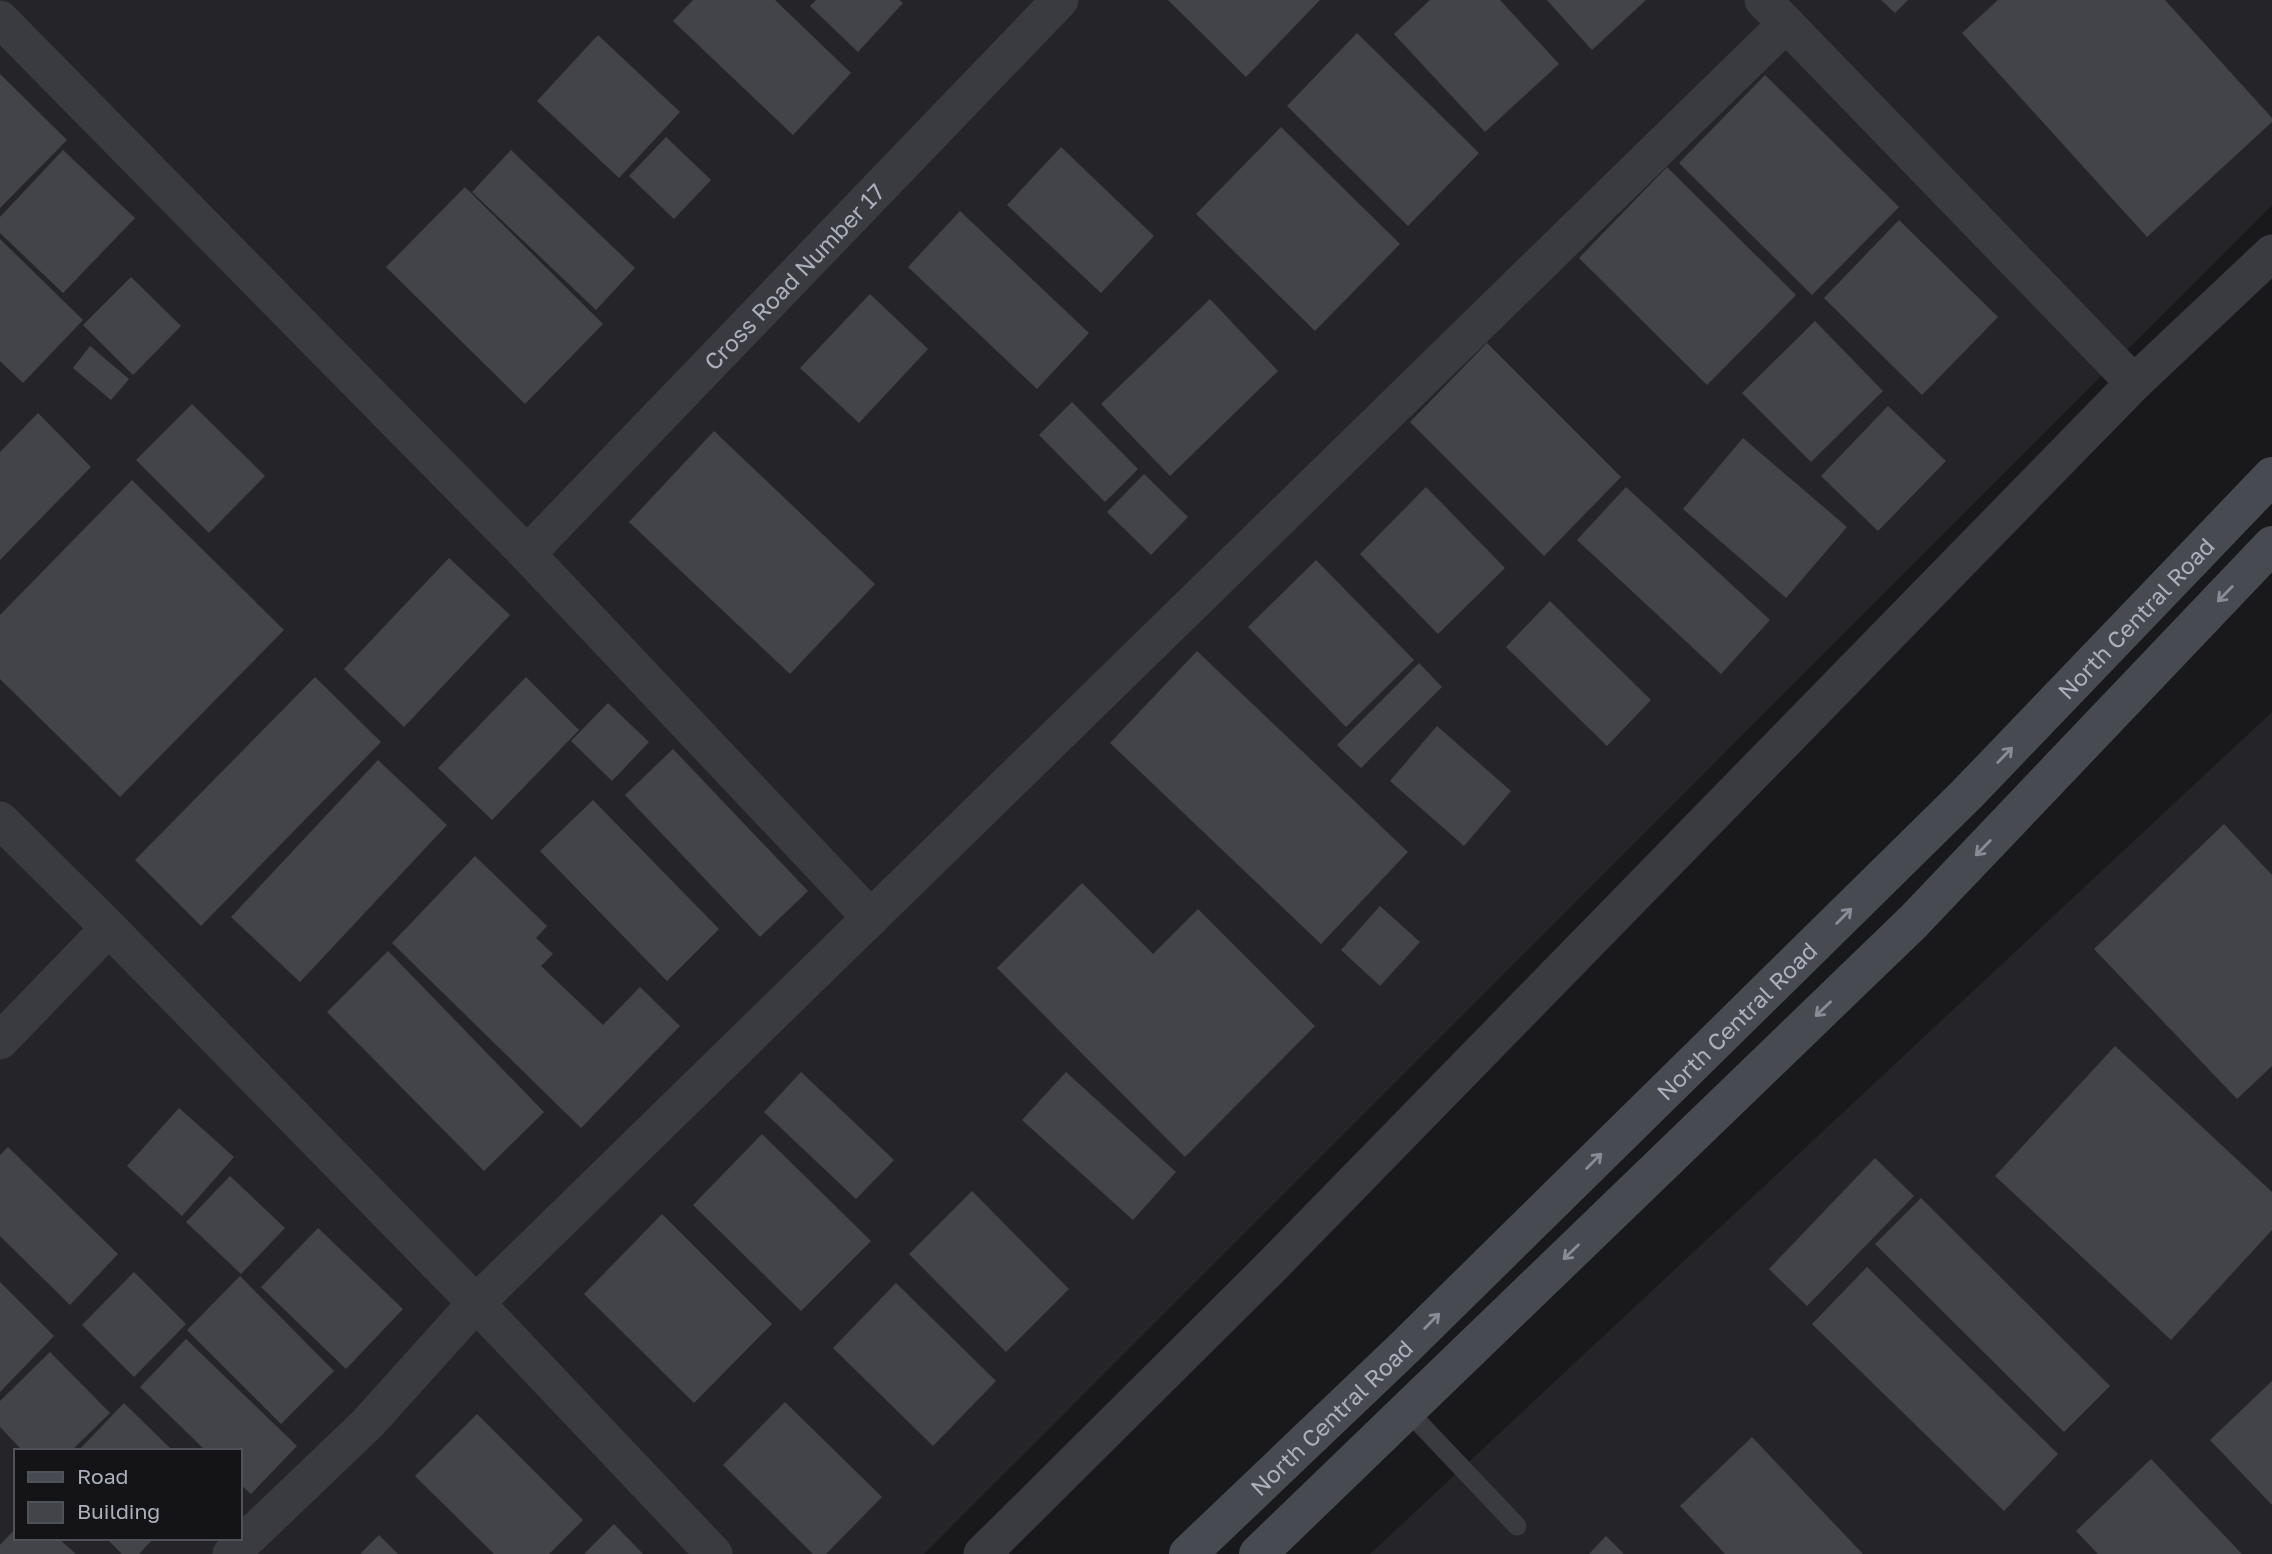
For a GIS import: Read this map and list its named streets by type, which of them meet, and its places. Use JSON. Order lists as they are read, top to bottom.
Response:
{
  "streets": {
    "main road": ["North Central Road"],
    "street": ["Cross Road Number 17"]
  },
  "legend": ["Road", "Building"]
}
